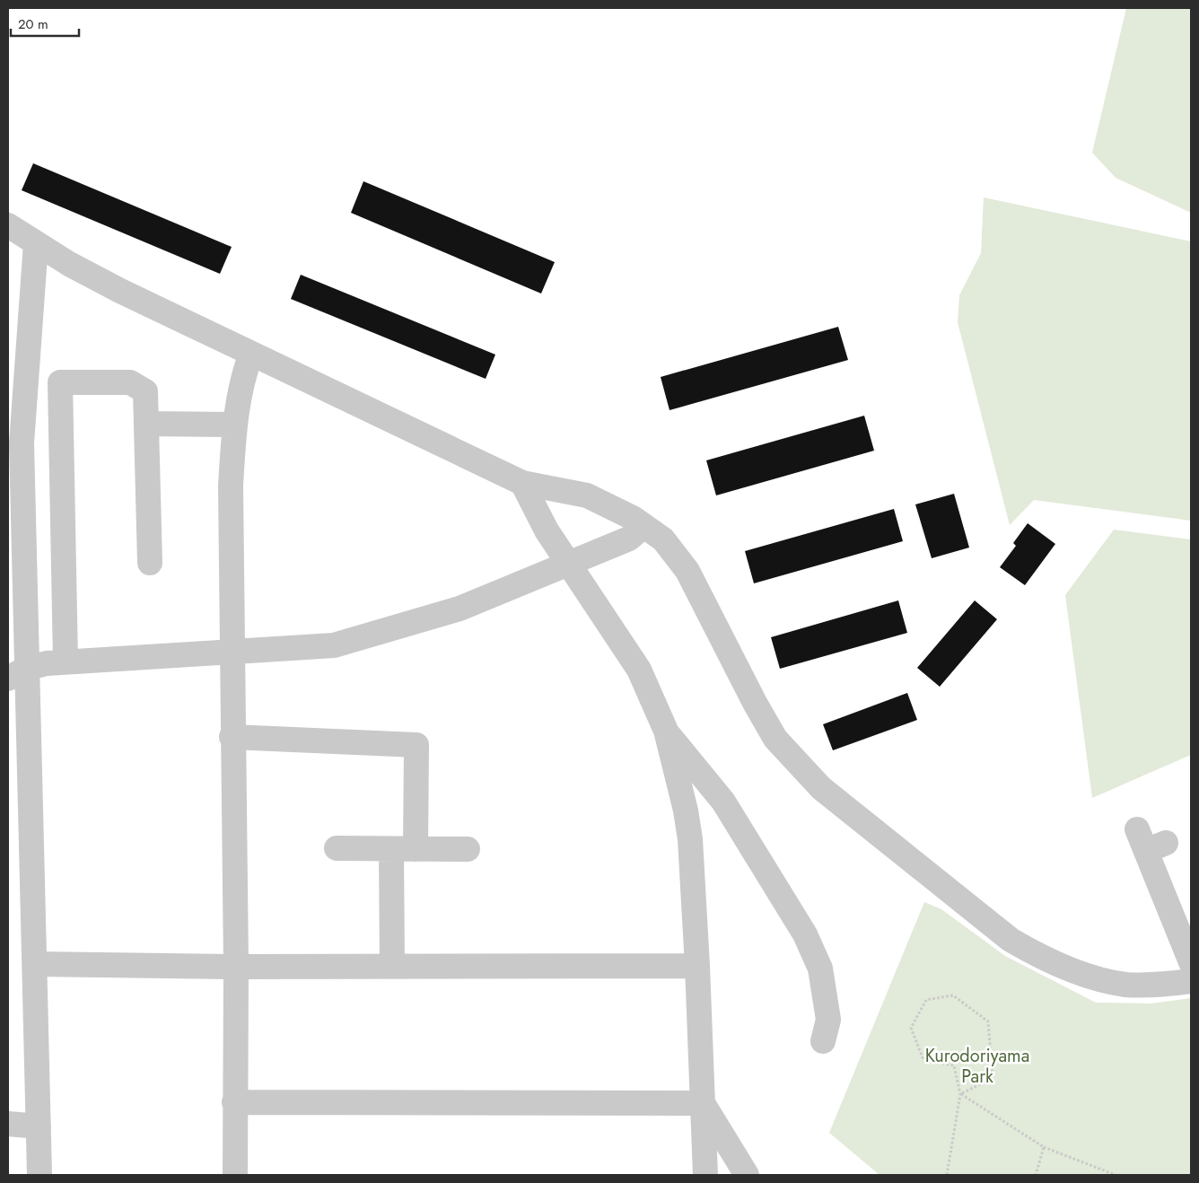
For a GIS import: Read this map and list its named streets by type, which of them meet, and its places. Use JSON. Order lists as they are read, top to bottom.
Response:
{
  "parks": ["Kurodoriyama Park"],
  "scale_bar": "20 m"
}
